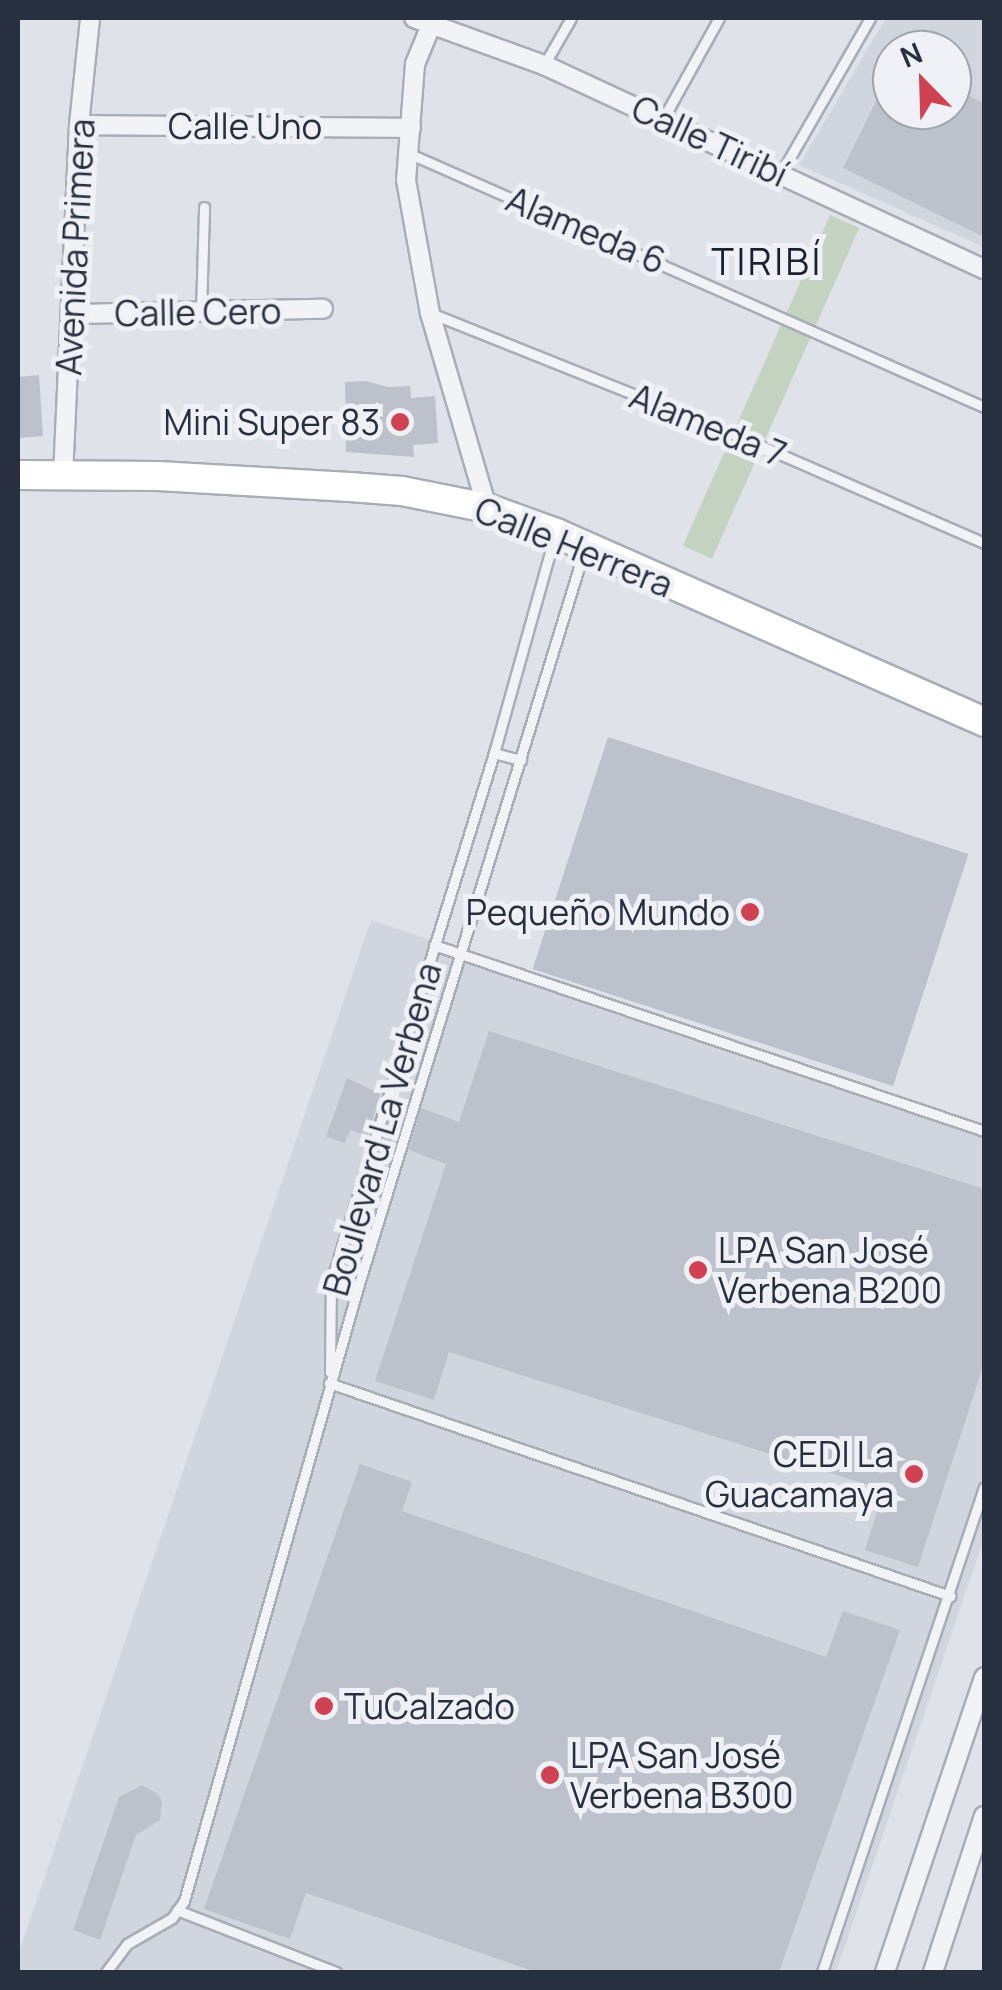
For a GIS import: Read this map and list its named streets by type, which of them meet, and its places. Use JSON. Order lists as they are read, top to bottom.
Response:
{
  "streets": {
    "street": [
      "Calle Uno",
      "Calle Tiribí",
      "Avenida Primera",
      "Calle Cero",
      "Calle Herrera"
    ],
    "lane": ["Alameda 6", "Alameda 7", "Boulevard La Verbena"]
  },
  "crossings": [
    ["Calle Uno", "Avenida Primera"],
    ["Avenida Primera", "Calle Cero"],
    ["Avenida Primera", "Calle Herrera"],
    ["Calle Herrera", "Boulevard La Verbena"]
  ],
  "districts": ["TIRIBÍ"],
  "places": [
    "Mini Super 83",
    "Pequeño Mundo",
    "LPA San José Verbena B200",
    "CEDI La Guacamaya",
    "TuCalzado",
    "LPA San José Verbena B300"
  ],
  "north": "top left"
}
